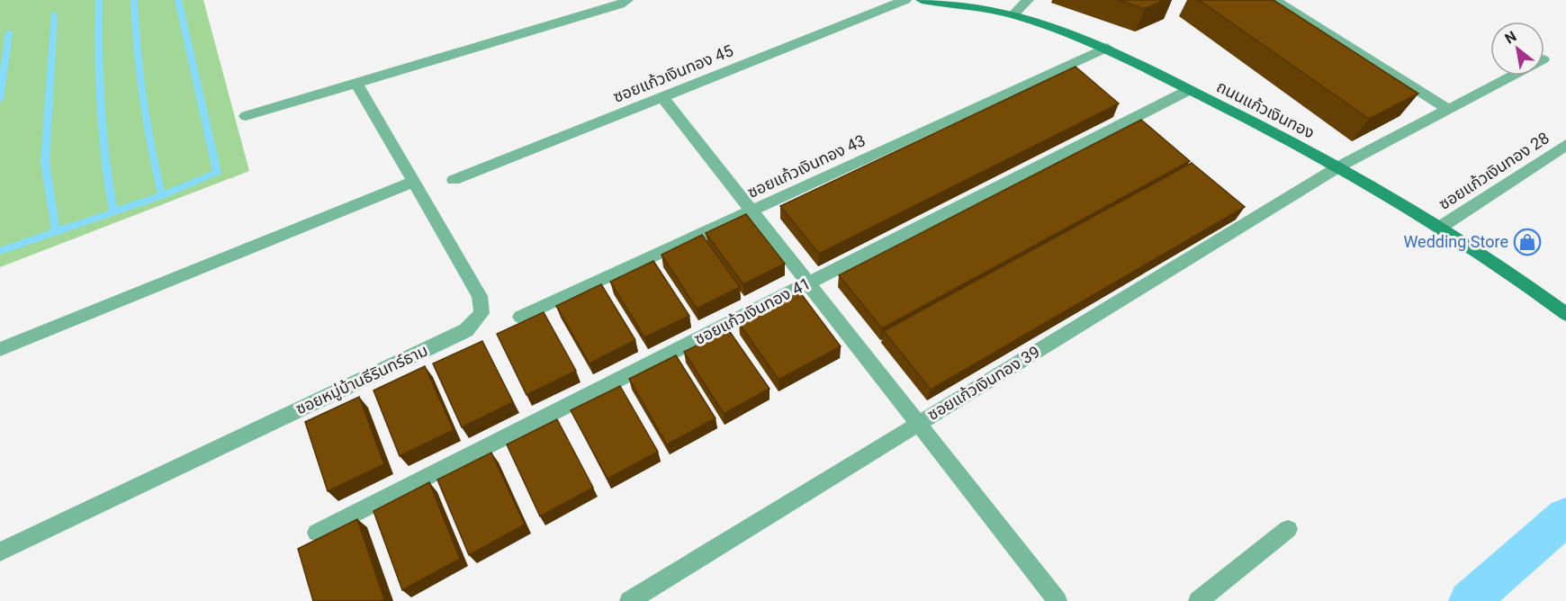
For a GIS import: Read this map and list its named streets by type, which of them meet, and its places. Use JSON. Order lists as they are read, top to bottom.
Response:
{
  "streets": {
    "street": [
      "ซอยแก้วเงินทอง 45",
      "ถนนแก้วเงินทอง",
      "ซอยแก้วเงินทอง 43",
      "ซอยแก้วเงินทอง 28",
      "ซอยแก้วเงินทอง 41",
      "ซอยหมู่บ้านธีรินทร์ธาม",
      "ซอยแก้วเงินทอง 39"
    ]
  },
  "crossings": [
    ["ถนนแก้วเงินทอง", "ซอยแก้วเงินทอง 43"],
    ["ถนนแก้วเงินทอง", "ซอยแก้วเงินทอง 28"],
    ["ถนนแก้วเงินทอง", "ซอยแก้วเงินทอง 41"],
    ["ถนนแก้วเงินทอง", "ซอยแก้วเงินทอง 39"]
  ],
  "places": {
    "shop": ["Wedding Store"]
  },
  "north": "top left"
}
